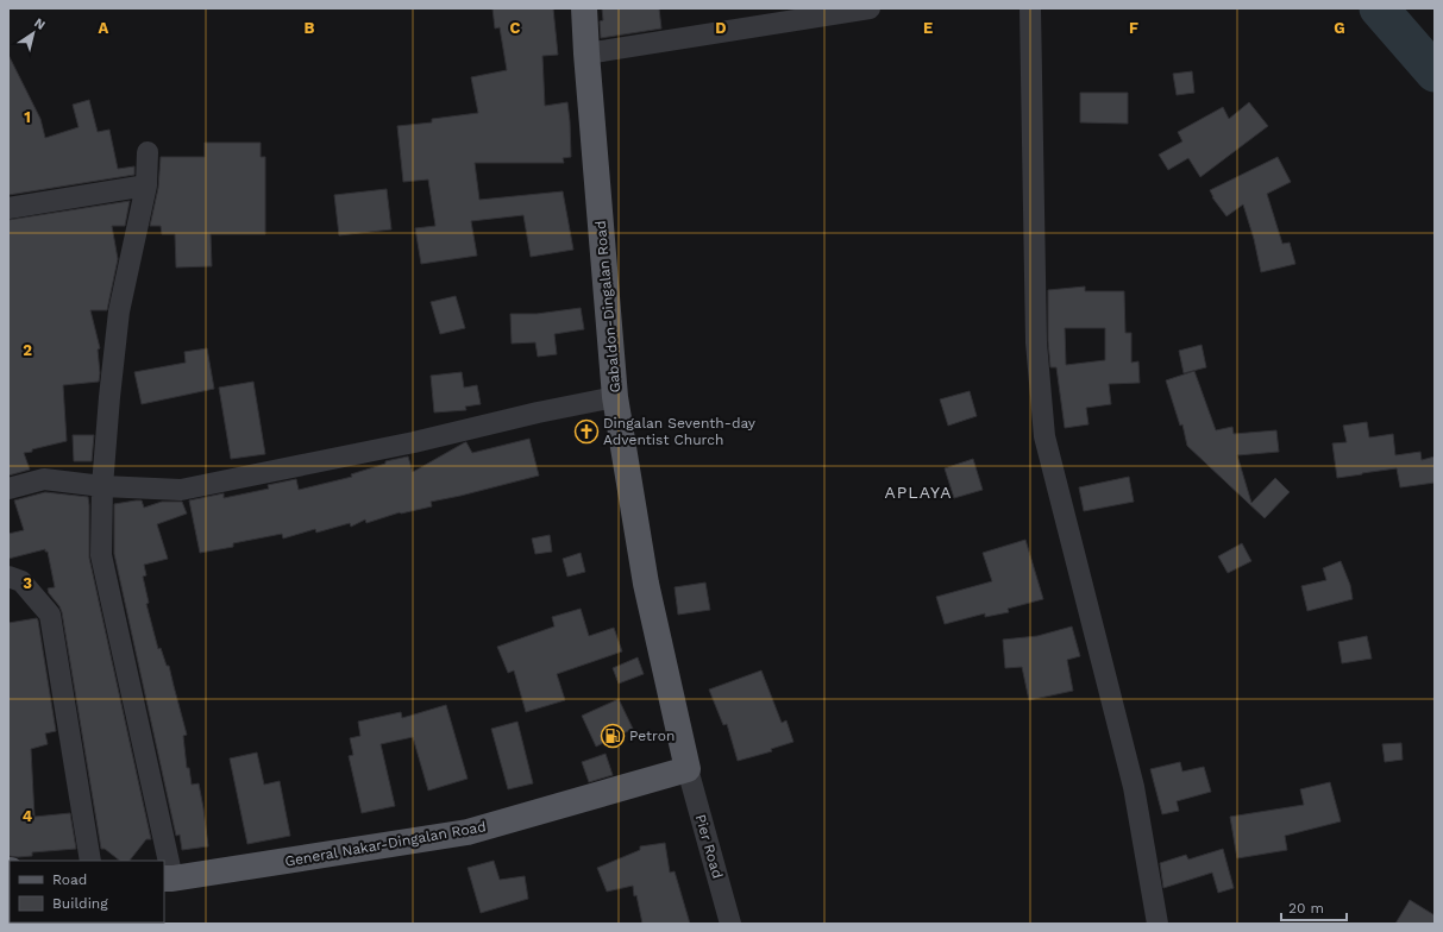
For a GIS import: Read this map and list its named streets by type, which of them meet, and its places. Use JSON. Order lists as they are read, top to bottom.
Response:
{
  "streets": {
    "main road": ["Gabaldon-Dingalan Road", "General Nakar-Dingalan Road"],
    "street": ["Pier Road"]
  },
  "crossings": [
    ["Gabaldon-Dingalan Road", "General Nakar-Dingalan Road"],
    ["Gabaldon-Dingalan Road", "Pier Road"],
    ["General Nakar-Dingalan Road", "Pier Road"]
  ],
  "districts": ["APLAYA"],
  "places": {
    "church": ["Dingalan Seventh-day Adventist Church"],
    "fuel station": ["Petron"]
  },
  "legend": ["Road", "Building"],
  "scale_bar": "20 m",
  "north": "top right",
  "grid": {
    "columns": [
      "A",
      "B",
      "C",
      "D",
      "E",
      "F",
      "G"
    ],
    "rows": [
      "1",
      "2",
      "3",
      "4"
    ]
  }
}
